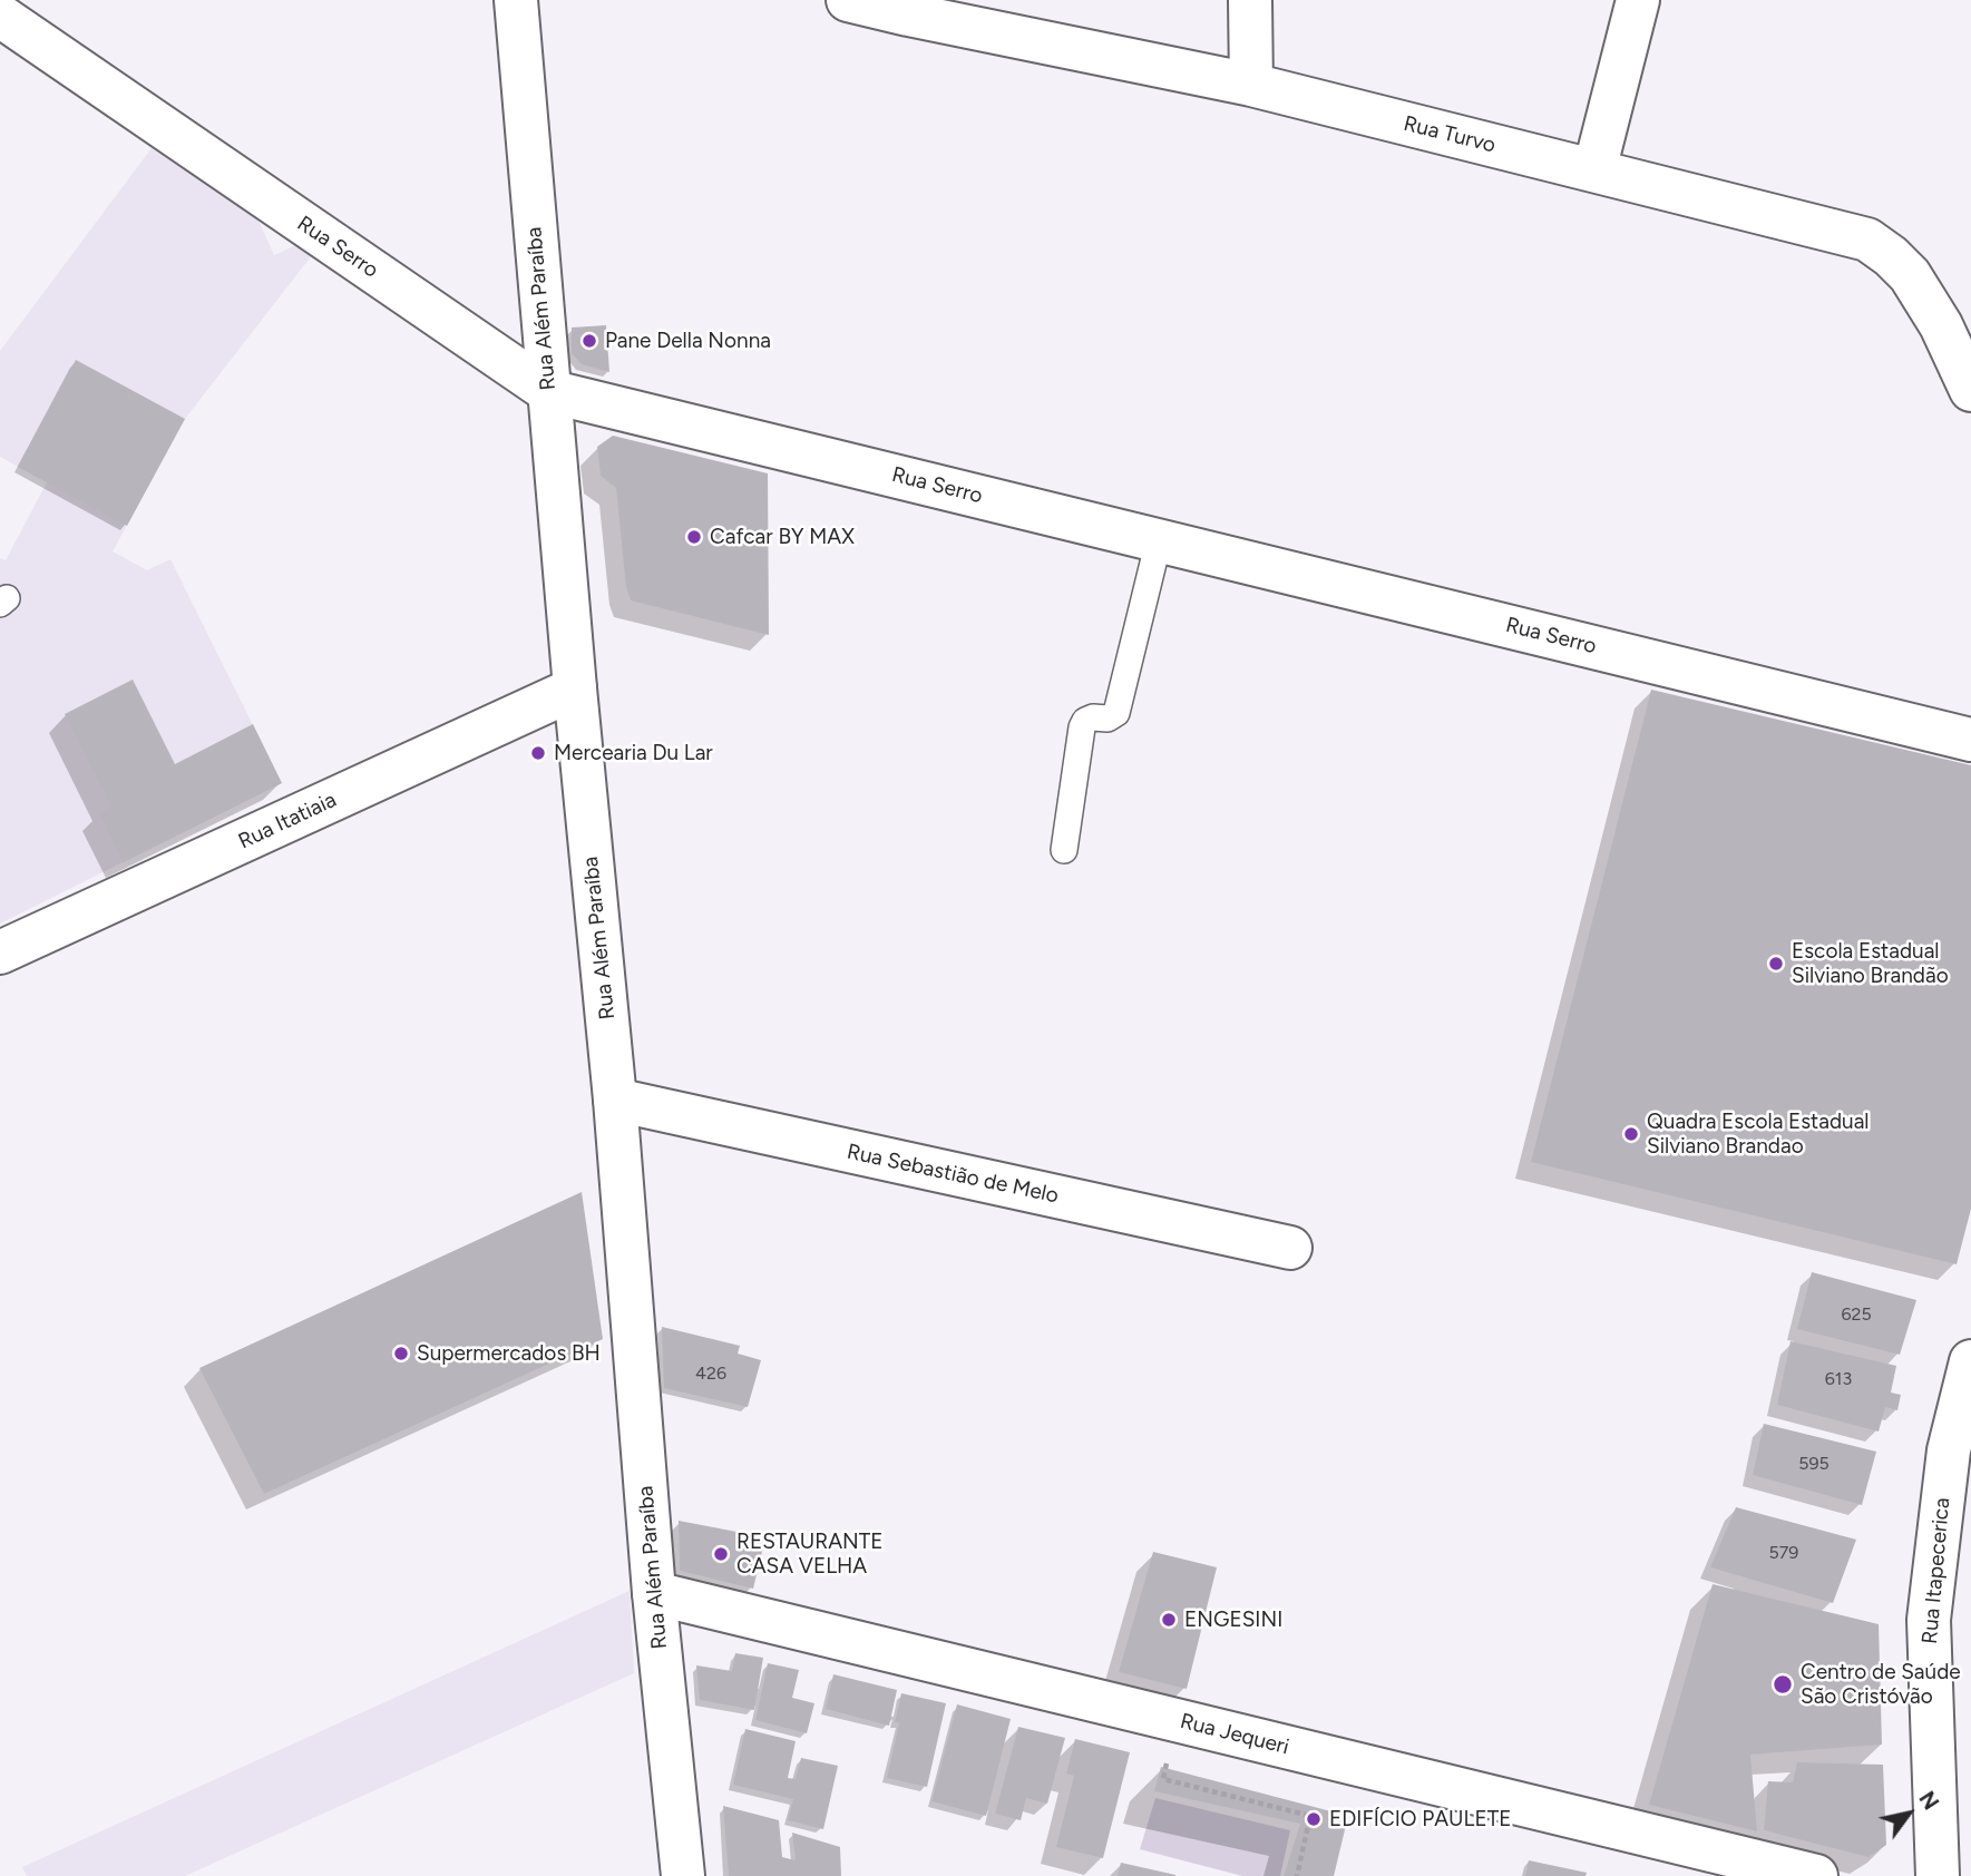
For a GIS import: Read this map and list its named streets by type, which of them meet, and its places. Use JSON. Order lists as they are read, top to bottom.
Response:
{
  "streets": {
    "street": [
      "Rua Turvo",
      "Rua Serro",
      "Rua Além Paraíba",
      "Rua Itatiaia",
      "Rua Sebastião de Melo",
      "Rua Itapecerica",
      "Rua Jequeri"
    ]
  },
  "crossings": [
    ["Rua Serro", "Rua Além Paraíba"],
    ["Rua Além Paraíba", "Rua Itatiaia"],
    ["Rua Além Paraíba", "Rua Sebastião de Melo"],
    ["Rua Além Paraíba", "Rua Jequeri"]
  ],
  "places": [
    "Pane Della Nonna",
    "Cafcar BY MAX",
    "Mercearia Du Lar",
    "Escola Estadual Silviano Brandão",
    "Quadra Escola Estadual Silviano Brandao",
    "Supermercados BH",
    "RESTAURANTE CASA VELHA",
    "ENGESINI",
    "Centro de Saúde São Cristóvão",
    "EDIFÍCIO PAULETE"
  ],
  "house_numbers": [
    "625",
    "426",
    "613",
    "595",
    "579"
  ],
  "north": "top right"
}
